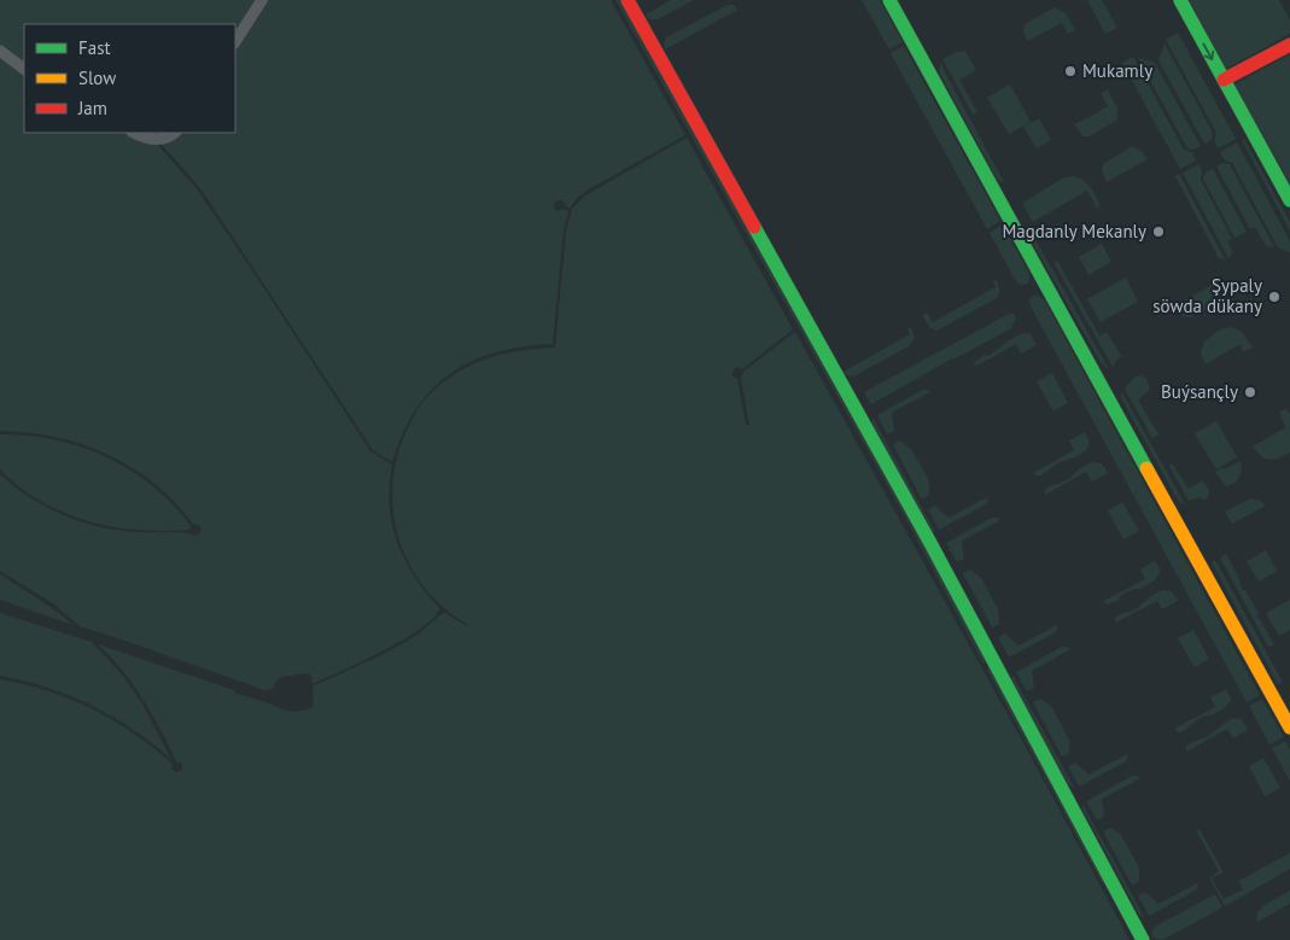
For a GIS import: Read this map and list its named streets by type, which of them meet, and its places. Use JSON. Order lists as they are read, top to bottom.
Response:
{
  "places": [
    "Mukamly",
    "Magdanly Mekanly",
    "Şypaly söwda dükany",
    "Buýsançly"
  ],
  "legend": ["Fast", "Slow", "Jam"]
}
